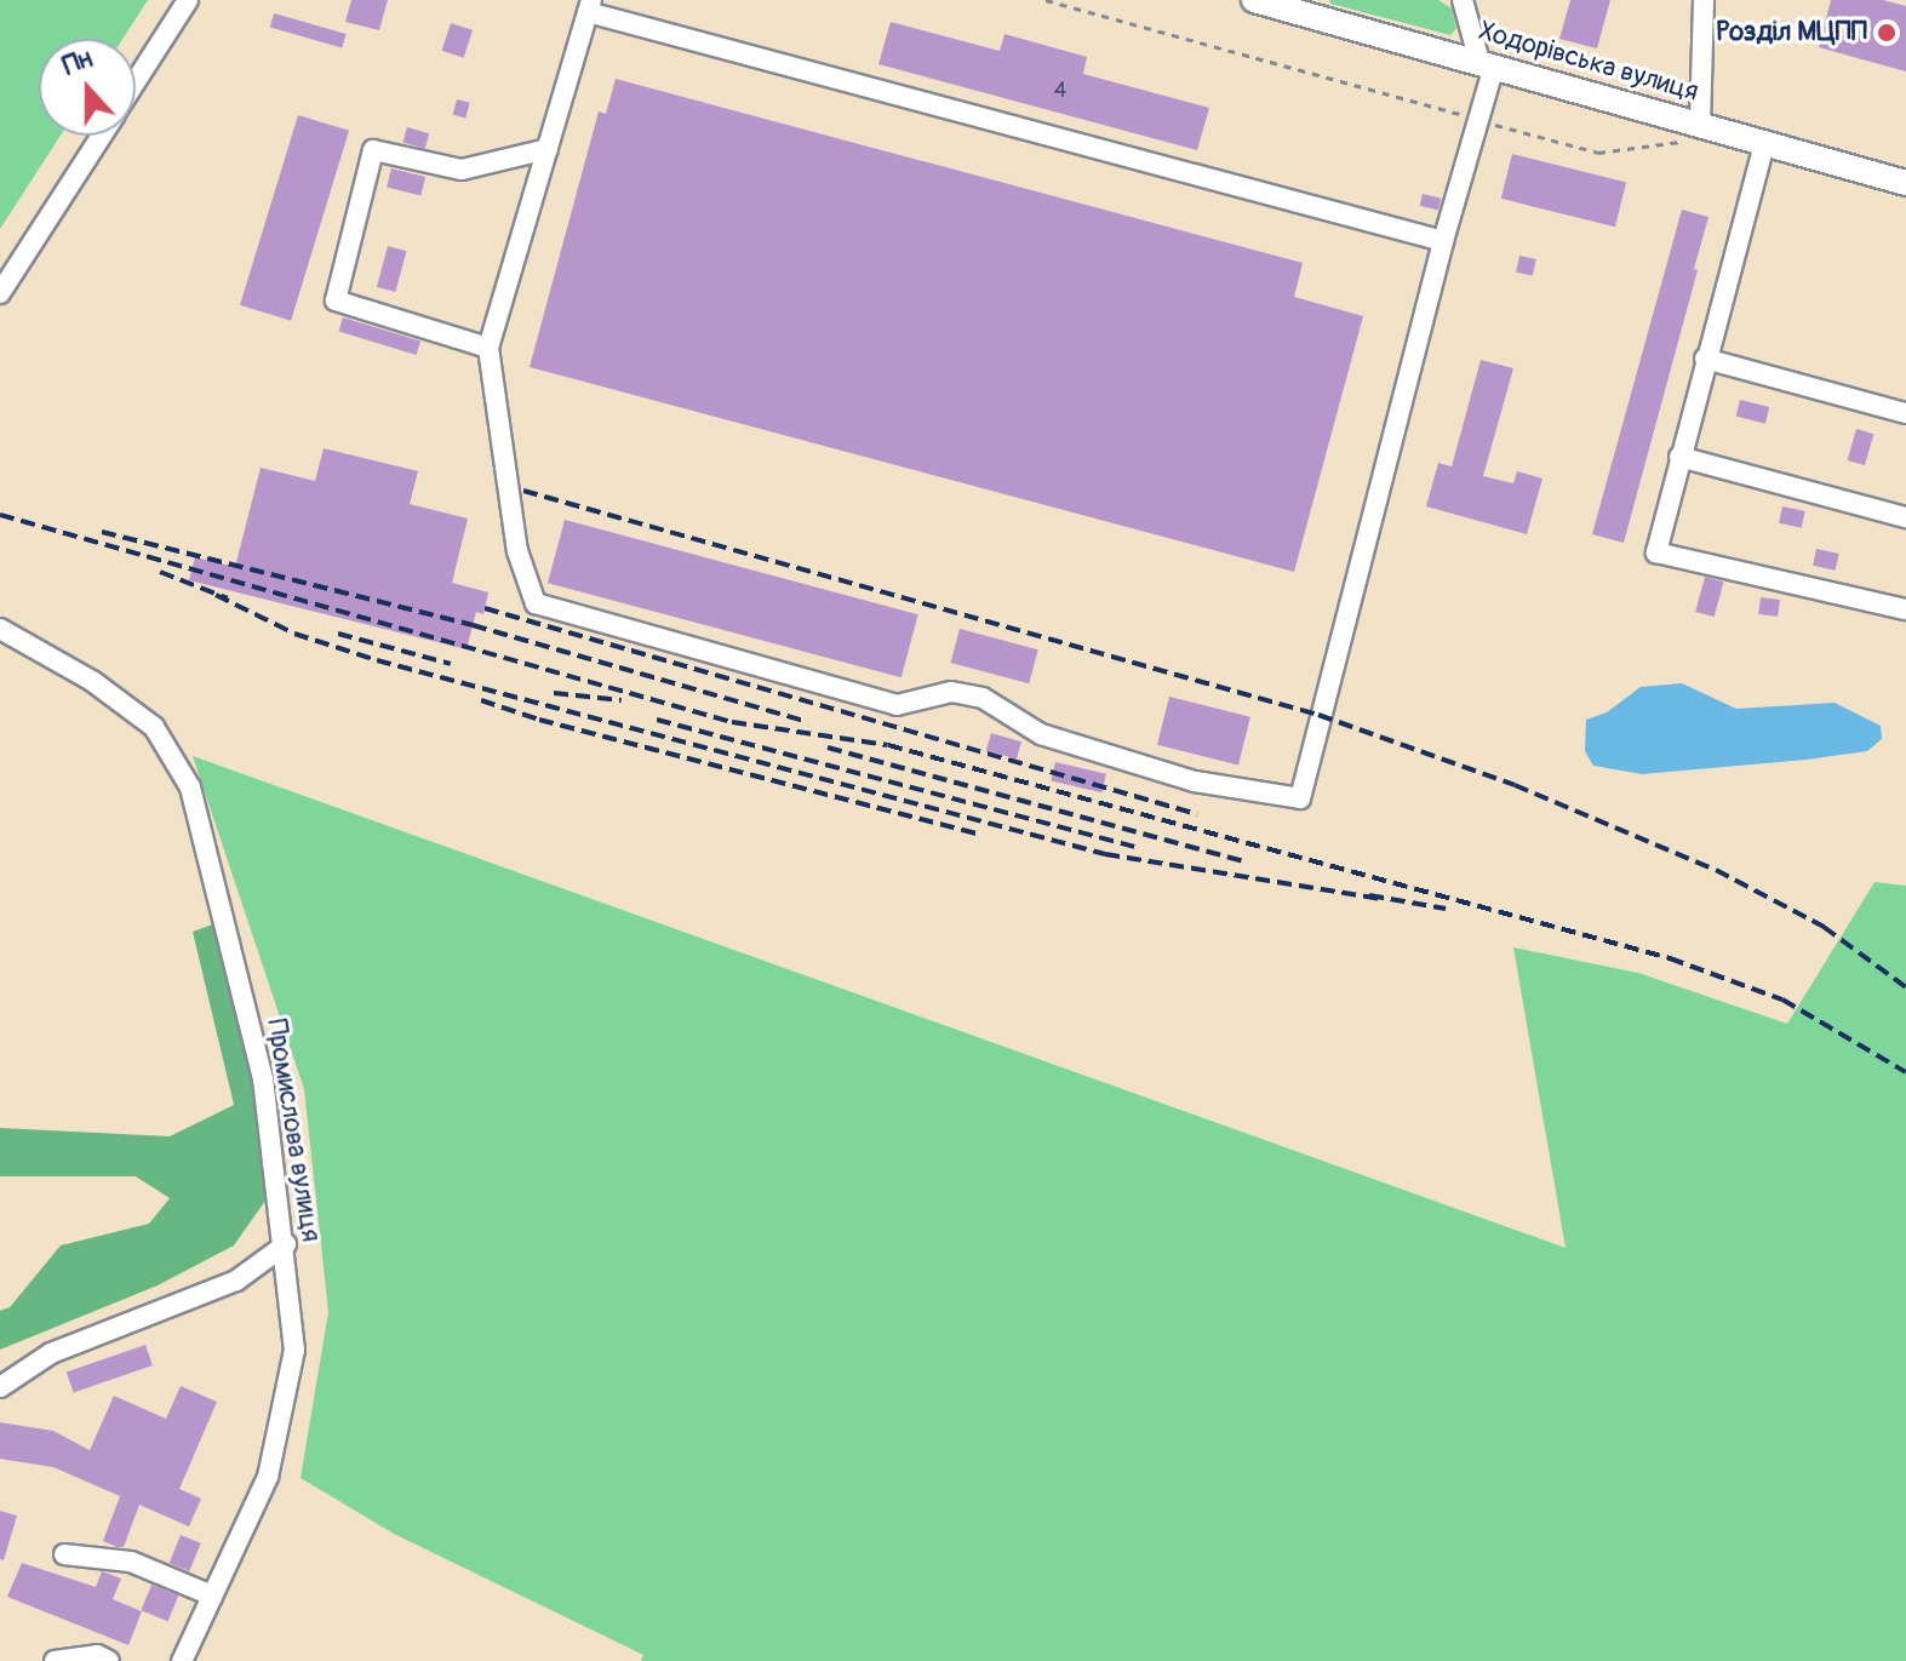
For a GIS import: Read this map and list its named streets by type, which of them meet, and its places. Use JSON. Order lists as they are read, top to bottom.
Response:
{
  "streets": {
    "main road": ["Ходорівська вулиця"],
    "street": ["Промислова вулиця"]
  },
  "places": ["Розділ МЦПП"],
  "house_numbers": ["4"],
  "north": "top"
}
